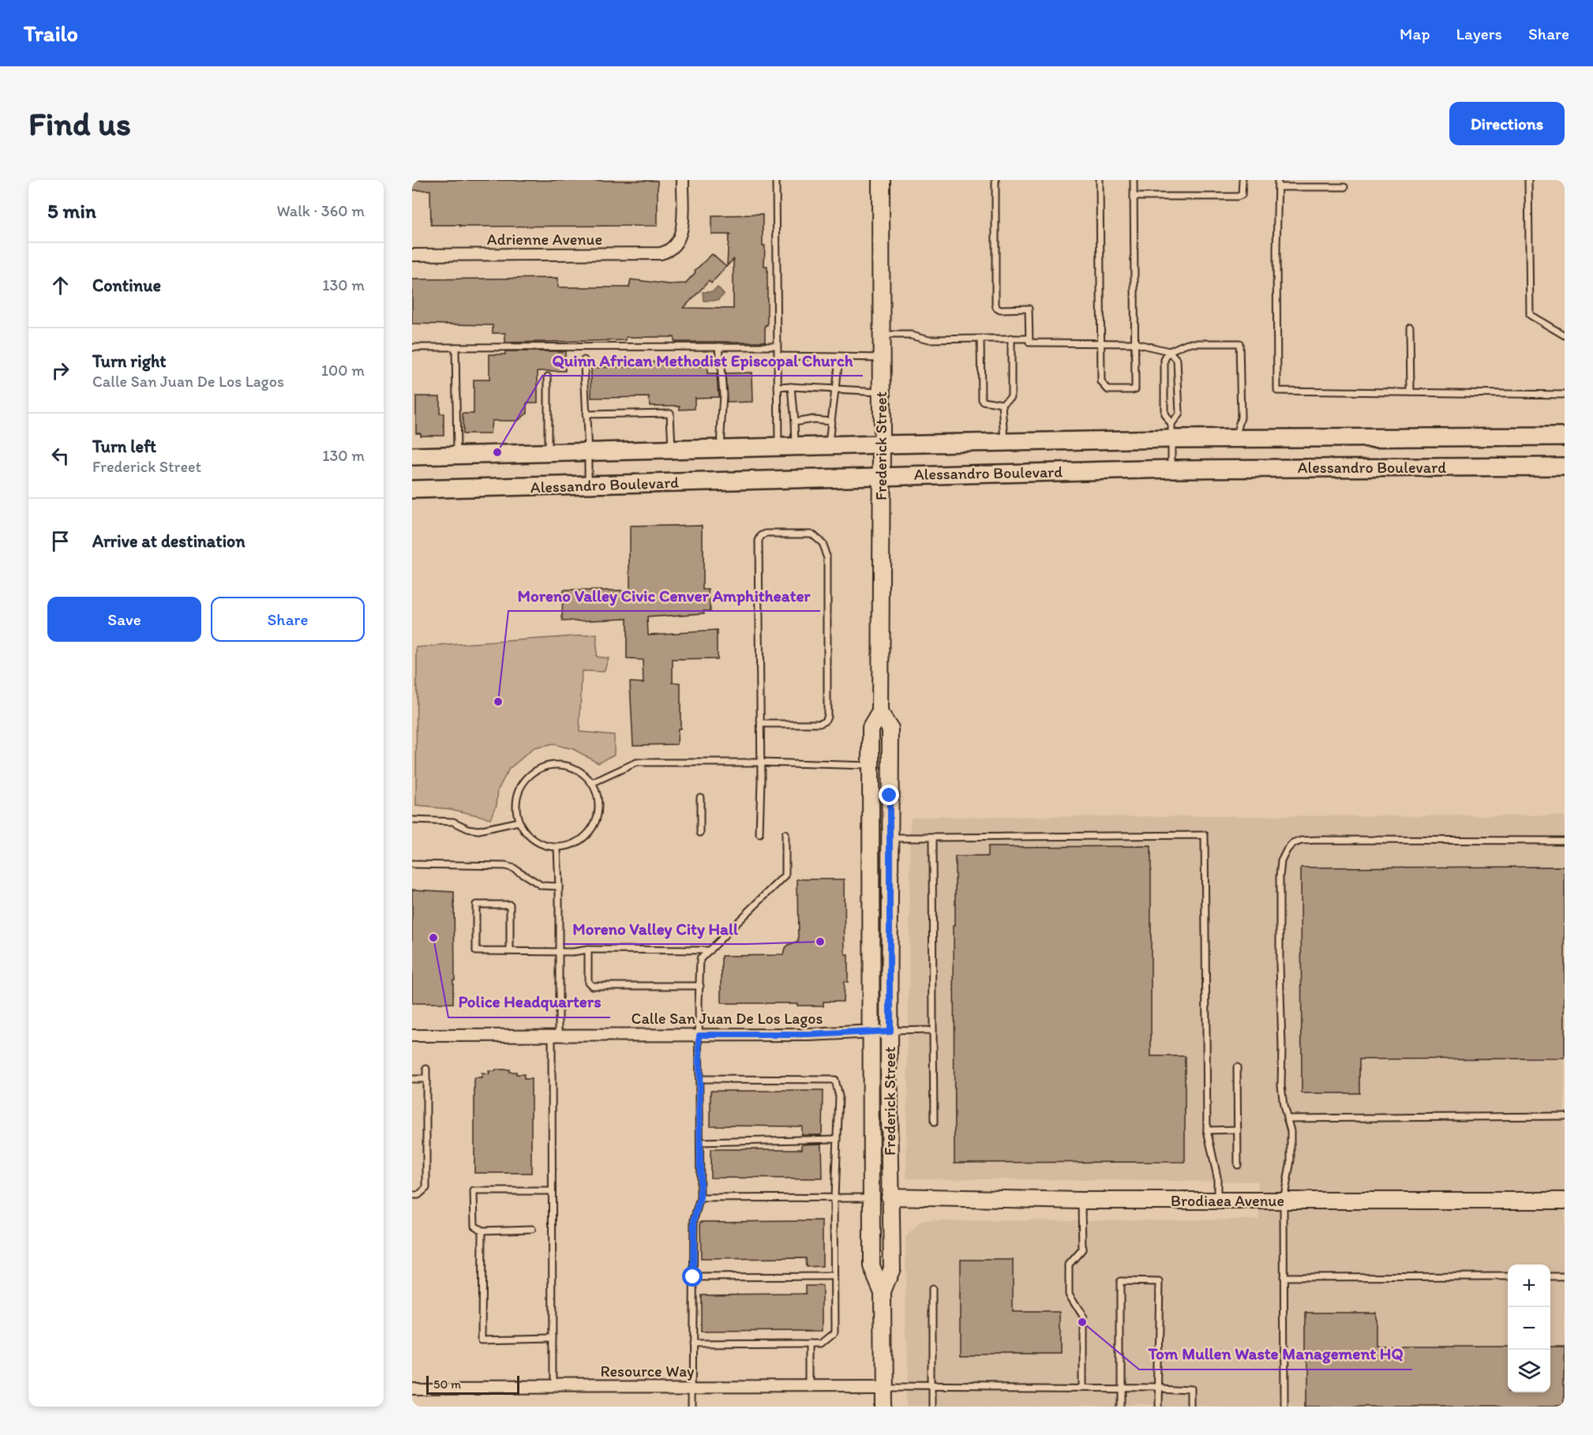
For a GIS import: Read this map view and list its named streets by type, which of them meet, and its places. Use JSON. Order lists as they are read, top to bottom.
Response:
{
  "streets": {
    "main road": ["Frederick Street", "Alessandro Boulevard", "Brodiaea Avenue"],
    "street": ["Adrienne Avenue", "Calle San Juan De Los Lagos", "Resource Way"]
  },
  "crossings": [
    ["Frederick Street", "Alessandro Boulevard"],
    ["Frederick Street", "Calle San Juan De Los Lagos"],
    ["Frederick Street", "Brodiaea Avenue"],
    ["Frederick Street", "Resource Way"]
  ],
  "places": [
    "Quinn African Methodist Episcopal Church",
    "Moreno Valley Civic Cenver Amphitheater",
    "Police Headquarters",
    "Moreno Valley City Hall",
    "Tom Mullen Waste Management HQ"
  ],
  "scale_bar": "50 m",
  "page": {
    "header": "Trailo",
    "nav": ["Map", "Layers", "Share"],
    "buttons": [
      "Directions",
      ["Save", "Share"]
    ],
    "title": "Find us",
    "heading": ["5 min", "Walk · 360 m"],
    "list": [
      ["Continue", "130 m"],
      ["Turn right", "Calle San Juan De Los Lagos", "100 m"],
      ["Turn left", "Frederick Street", "130 m"],
      "Arrive at destination"
    ],
    "map_buttons": ["+", "−"],
    "scale": "50 m"
  }
}
